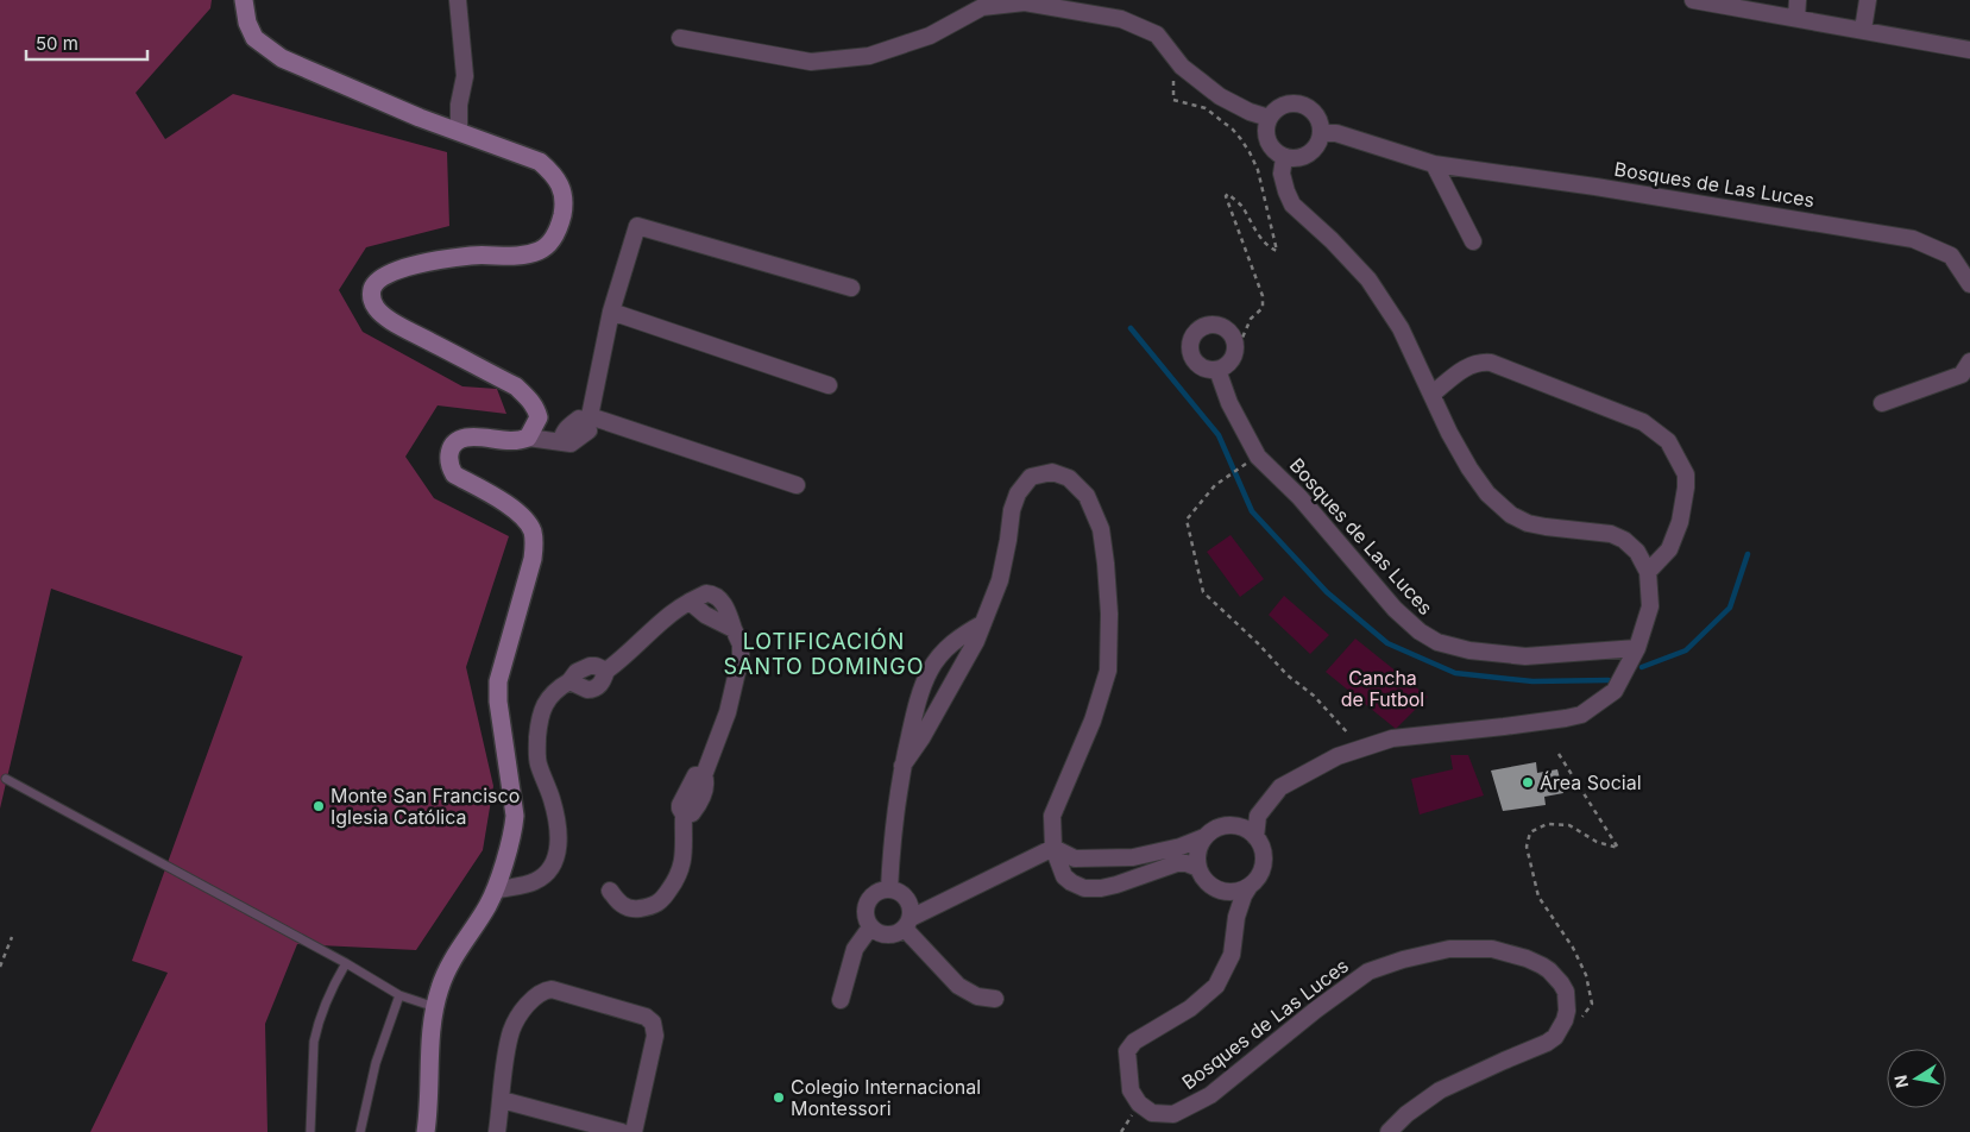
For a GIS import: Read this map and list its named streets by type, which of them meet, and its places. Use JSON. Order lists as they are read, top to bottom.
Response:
{
  "streets": {
    "street": ["Bosques de Las Luces"]
  },
  "districts": ["LOTIFICACIÓN SANTO DOMINGO"],
  "parks": ["Cancha de Futbol"],
  "places": ["Área Social", "Monte San Francisco Iglesia Católica", "Colegio Internacional Montessori"],
  "scale_bar": "50 m",
  "north": "left"
}
